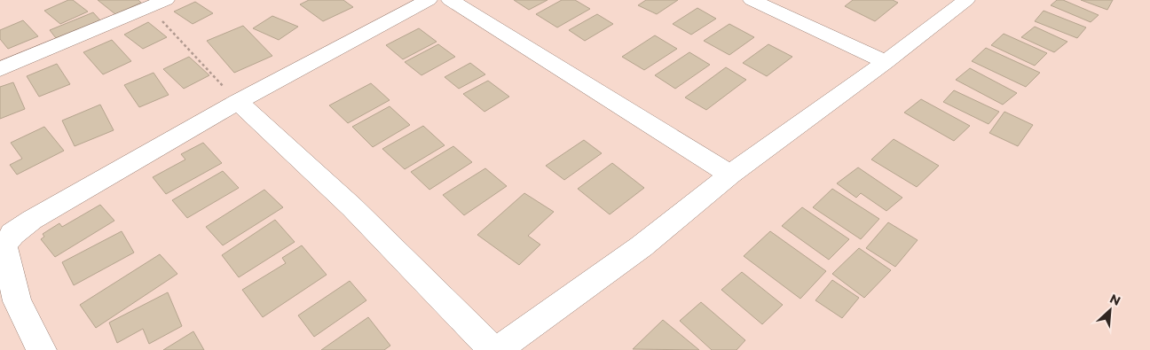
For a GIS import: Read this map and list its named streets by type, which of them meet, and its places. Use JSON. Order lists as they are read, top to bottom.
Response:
{
  "north": "top right"
}
